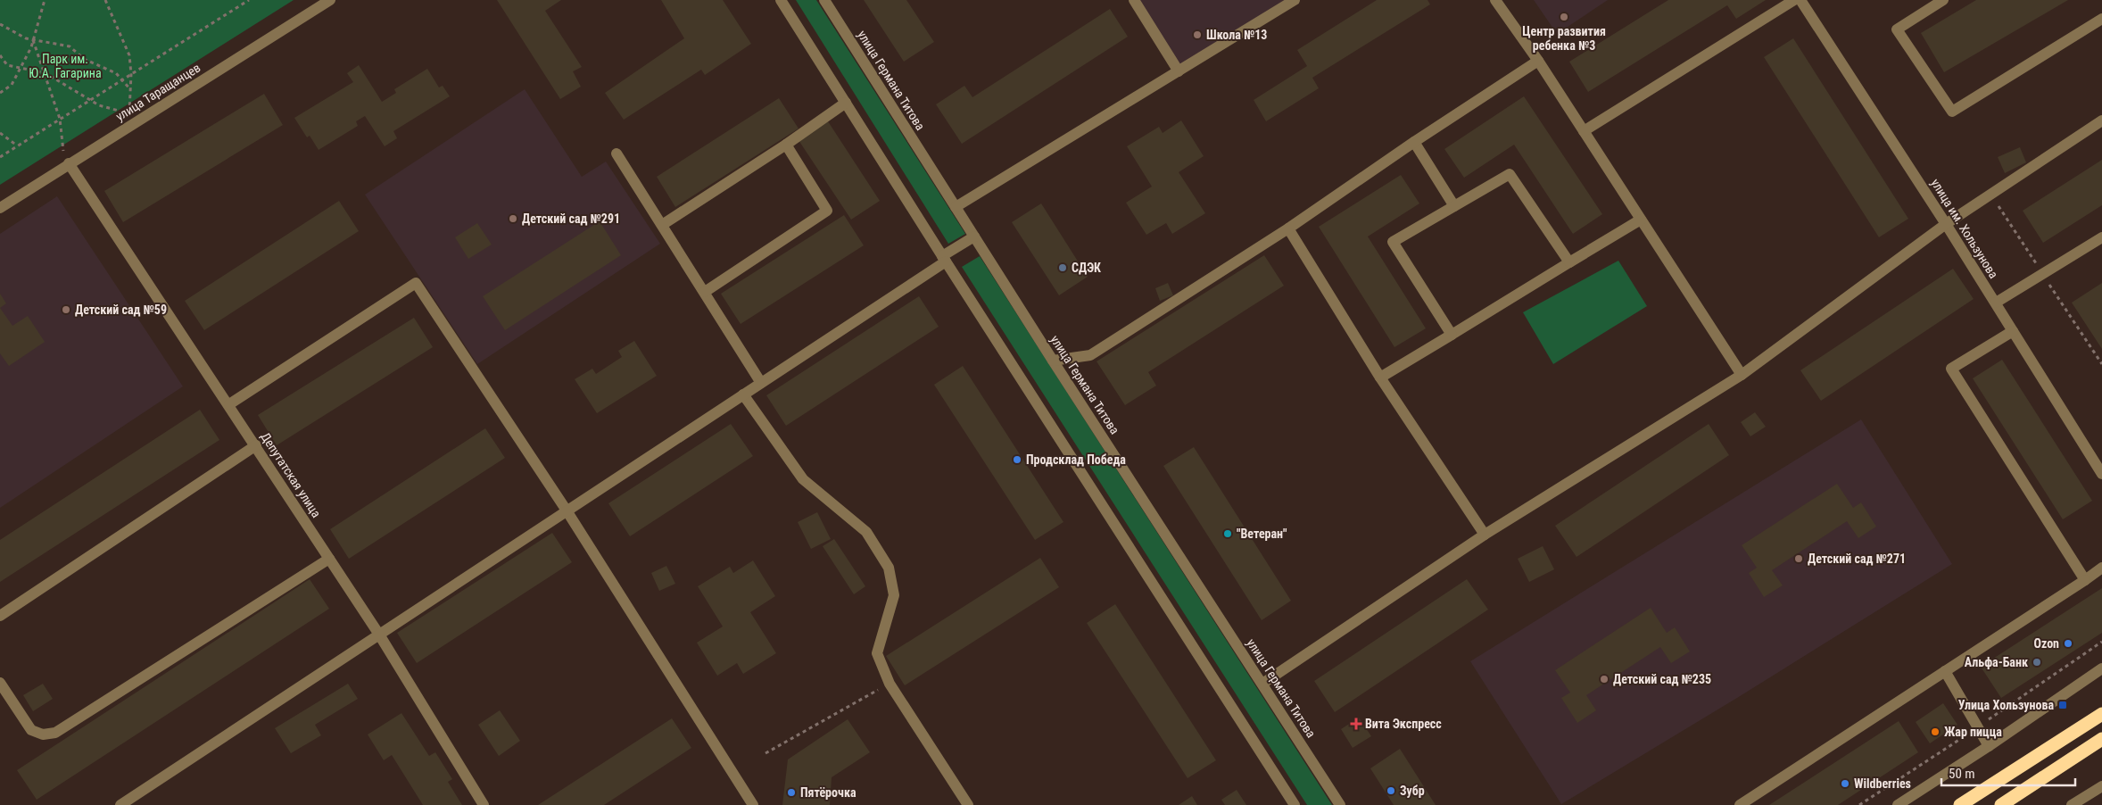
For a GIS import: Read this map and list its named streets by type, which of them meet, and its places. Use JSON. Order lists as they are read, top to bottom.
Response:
{
  "streets": {
    "street": [
      "улица Германа Титова",
      "улица Таращанцев",
      "улица им. Хользунова",
      "Депутатская улица"
    ]
  },
  "crossings": [
    ["улица Таращанцев", "Депутатская улица"]
  ],
  "parks": ["Парк им. Ю.А. Гагарина"],
  "places": {
    "other": [
      "Центр развития ребенка №3",
      "Школа №13",
      "Детский сад №291",
      "СДЭК",
      "Детский сад №59",
      "Продсклад Победа",
      "\"Ветеран\"",
      "Детский сад №271",
      "Ozon",
      "Альфа-Банк",
      "Детский сад №235",
      "Жар пицца",
      "Wildberries",
      "Зубр",
      "Пятёрочка"
    ],
    "transit": ["Улица Хользунова"],
    "health": ["Вита Экспресс"]
  },
  "scale_bar": "50 m"
}
